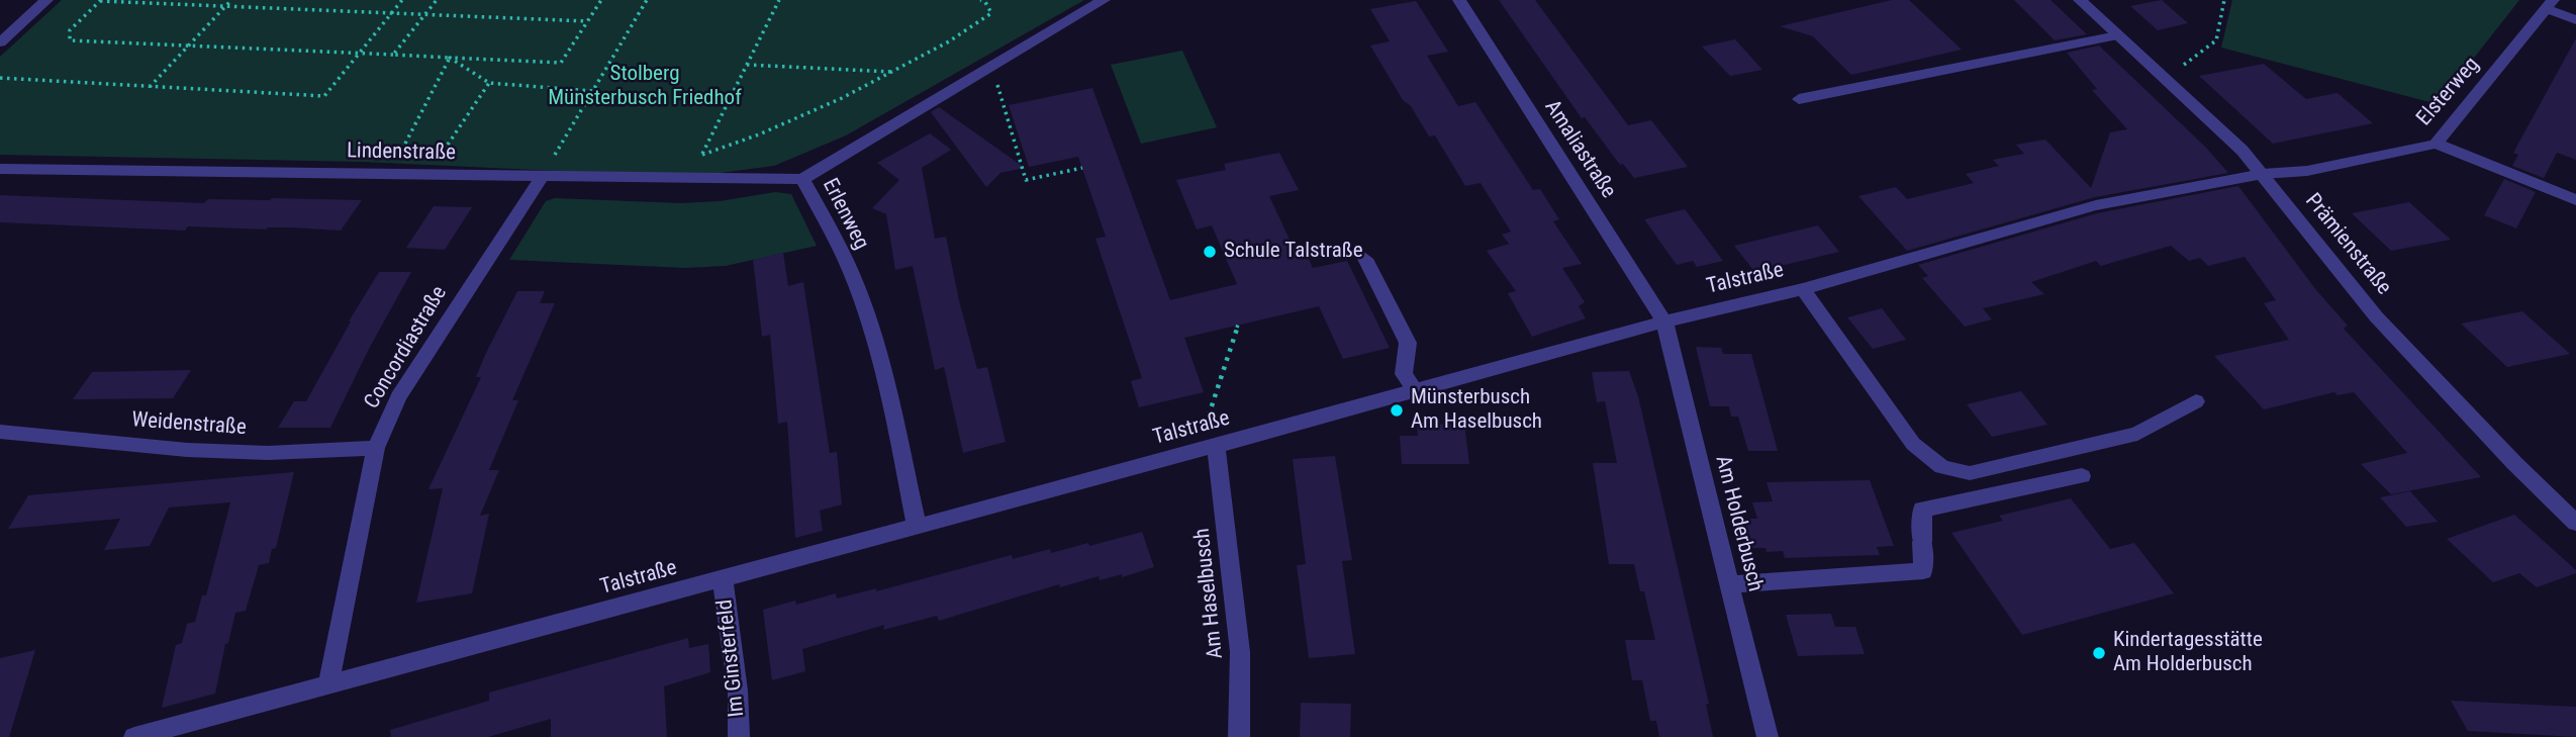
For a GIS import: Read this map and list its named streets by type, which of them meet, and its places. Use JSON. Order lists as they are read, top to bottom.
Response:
{
  "streets": {
    "street": [
      "Elsterweg",
      "Amaliastraße",
      "Lindenstraße",
      "Erlenweg",
      "Prämienstraße",
      "Talstraße",
      "Concordiastraße",
      "Weidenstraße",
      "Am Holderbusch",
      "Am Haselbusch",
      "Im Ginsterfeld"
    ]
  },
  "crossings": [
    ["Elsterweg", "Prämienstraße"],
    ["Elsterweg", "Talstraße"],
    ["Amaliastraße", "Talstraße"],
    ["Amaliastraße", "Am Holderbusch"],
    ["Lindenstraße", "Erlenweg"],
    ["Lindenstraße", "Concordiastraße"],
    ["Erlenweg", "Talstraße"],
    ["Prämienstraße", "Talstraße"],
    ["Talstraße", "Concordiastraße"],
    ["Talstraße", "Am Holderbusch"],
    ["Talstraße", "Am Haselbusch"],
    ["Talstraße", "Im Ginsterfeld"],
    ["Concordiastraße", "Weidenstraße"]
  ],
  "parks": ["Stolberg Münsterbusch Friedhof"],
  "places": ["Schule Talstraße", "Münsterbusch Am Haselbusch", "Kindertagesstätte Am Holderbusch"]
}
